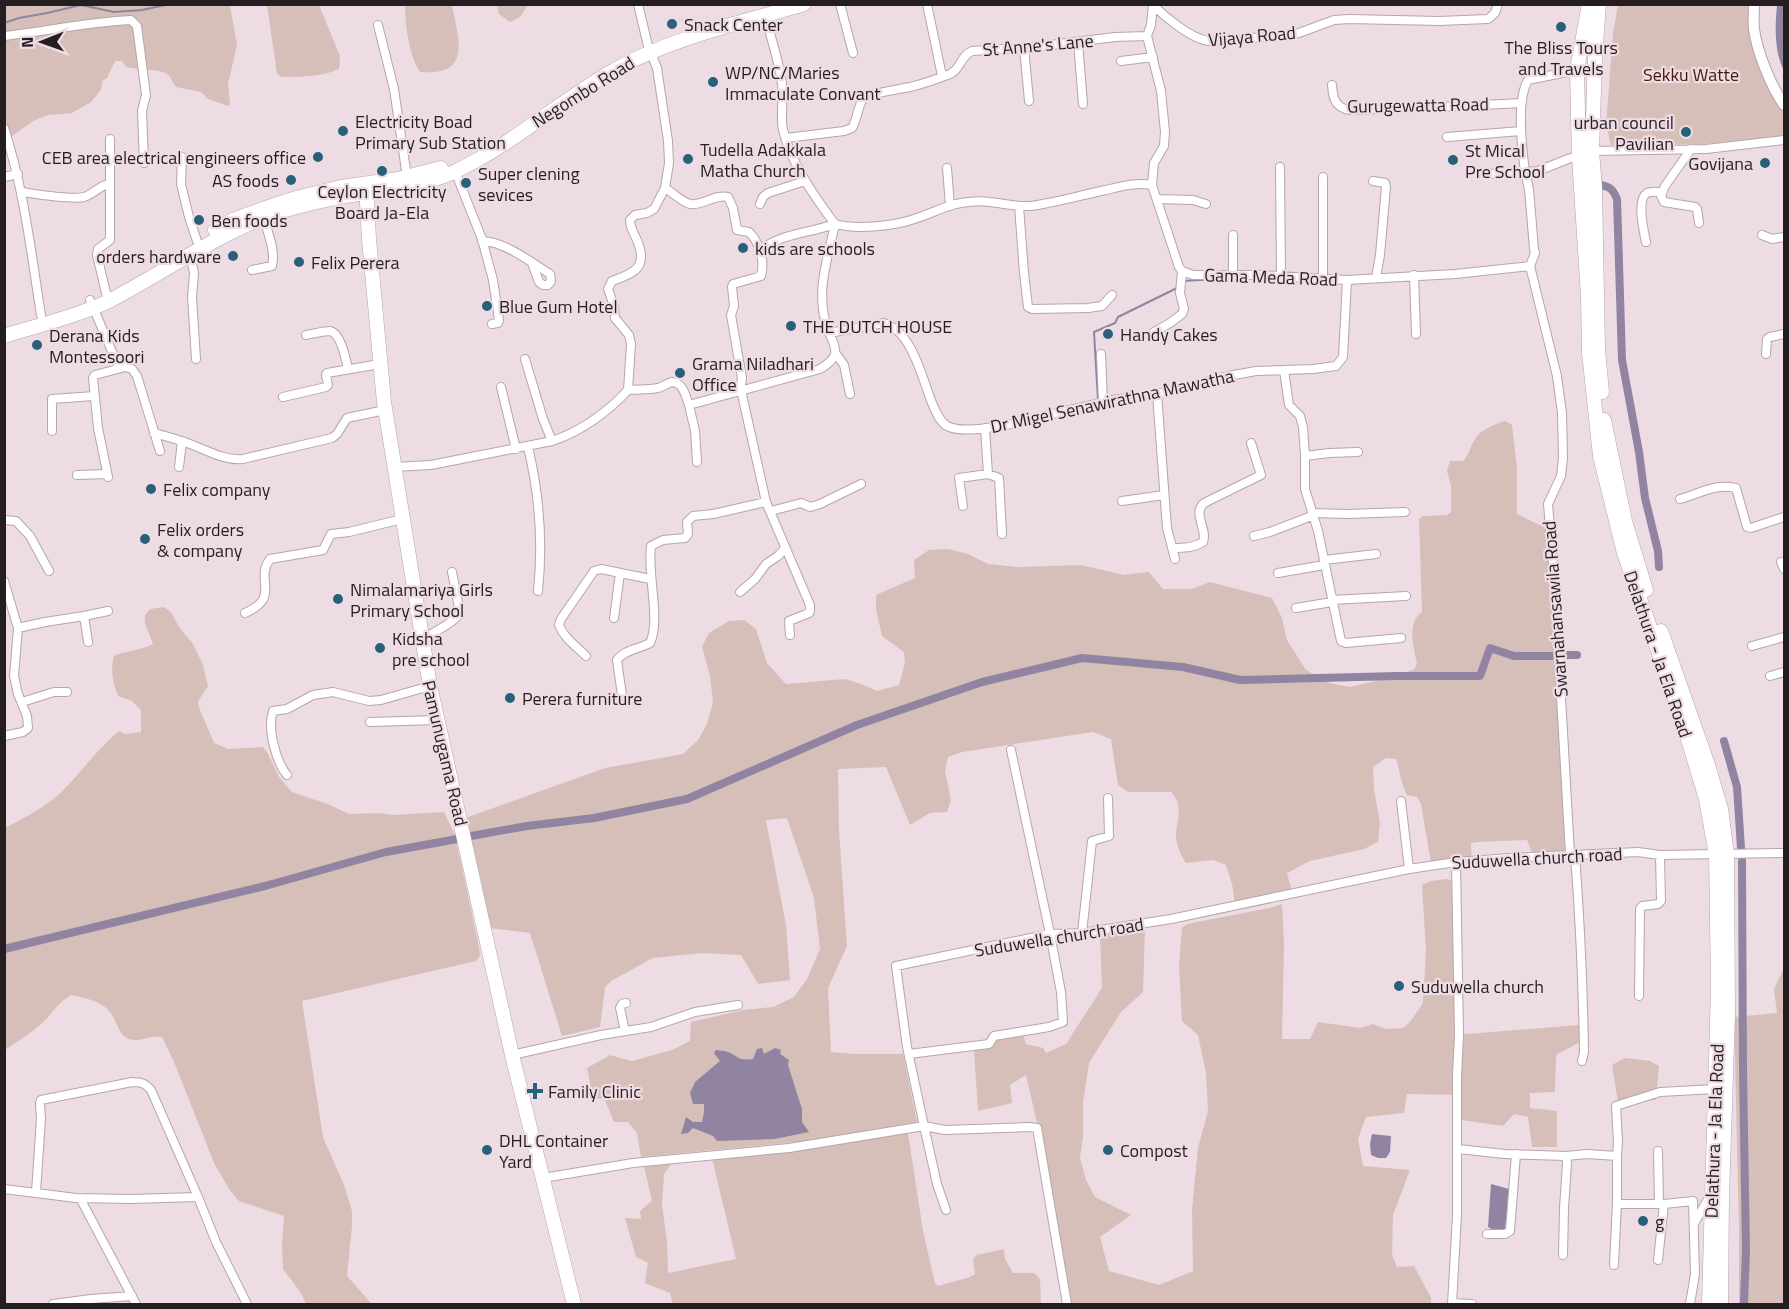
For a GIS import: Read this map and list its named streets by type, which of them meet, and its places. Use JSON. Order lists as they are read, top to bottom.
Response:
{
  "streets": {
    "main road": ["Negombo Road", "Delathura - Ja Ela Road", "Pamunugama Road"],
    "street": [
      "Vijaya Road",
      "St Anne's Lane",
      "Gurugewatta Road",
      "Gama Meda Road",
      "Dr Migel Senawirathna Mawatha",
      "Swarnahansawila Road",
      "Suduwella church road"
    ]
  },
  "crossings": [
    ["Negombo Road", "Pamunugama Road"],
    ["Gurugewatta Road", "Swarnahansawila Road"],
    ["Gama Meda Road", "Dr Migel Senawirathna Mawatha"],
    ["Gama Meda Road", "Swarnahansawila Road"],
    ["Swarnahansawila Road", "Suduwella church road"],
    ["Delathura - Ja Ela Road", "Suduwella church road"]
  ],
  "parks": ["Sekku Watte"],
  "places": {
    "other": [
      "Snack Center",
      "The Bliss Tours and Travels",
      "WP/NC/Maries Immaculate Convant",
      "Electricity Boad Primary Sub Station",
      "urban council Pavilian",
      "CEB area electrical engineers office",
      "Tudella Adakkala Matha Church",
      "St Mical Pre School",
      "Govijana",
      "Ceylon Electricity Board Ja-Ela",
      "AS foods",
      "Super clening sevices",
      "Ben foods",
      "kids are schools",
      "orders hardware",
      "Felix Perera",
      "Blue Gum Hotel",
      "THE DUTCH HOUSE",
      "Handy Cakes",
      "Derana Kids Montessoori",
      "Grama Niladhari Office",
      "Felix company",
      "Felix orders & company",
      "Nimalamariya Girls Primary School",
      "Kidsha pre school",
      "Perera furniture",
      "Suduwella church",
      "DHL Container Yard",
      "Compost",
      "g"
    ],
    "health": ["Family Clinic"]
  },
  "north": "left"
}
